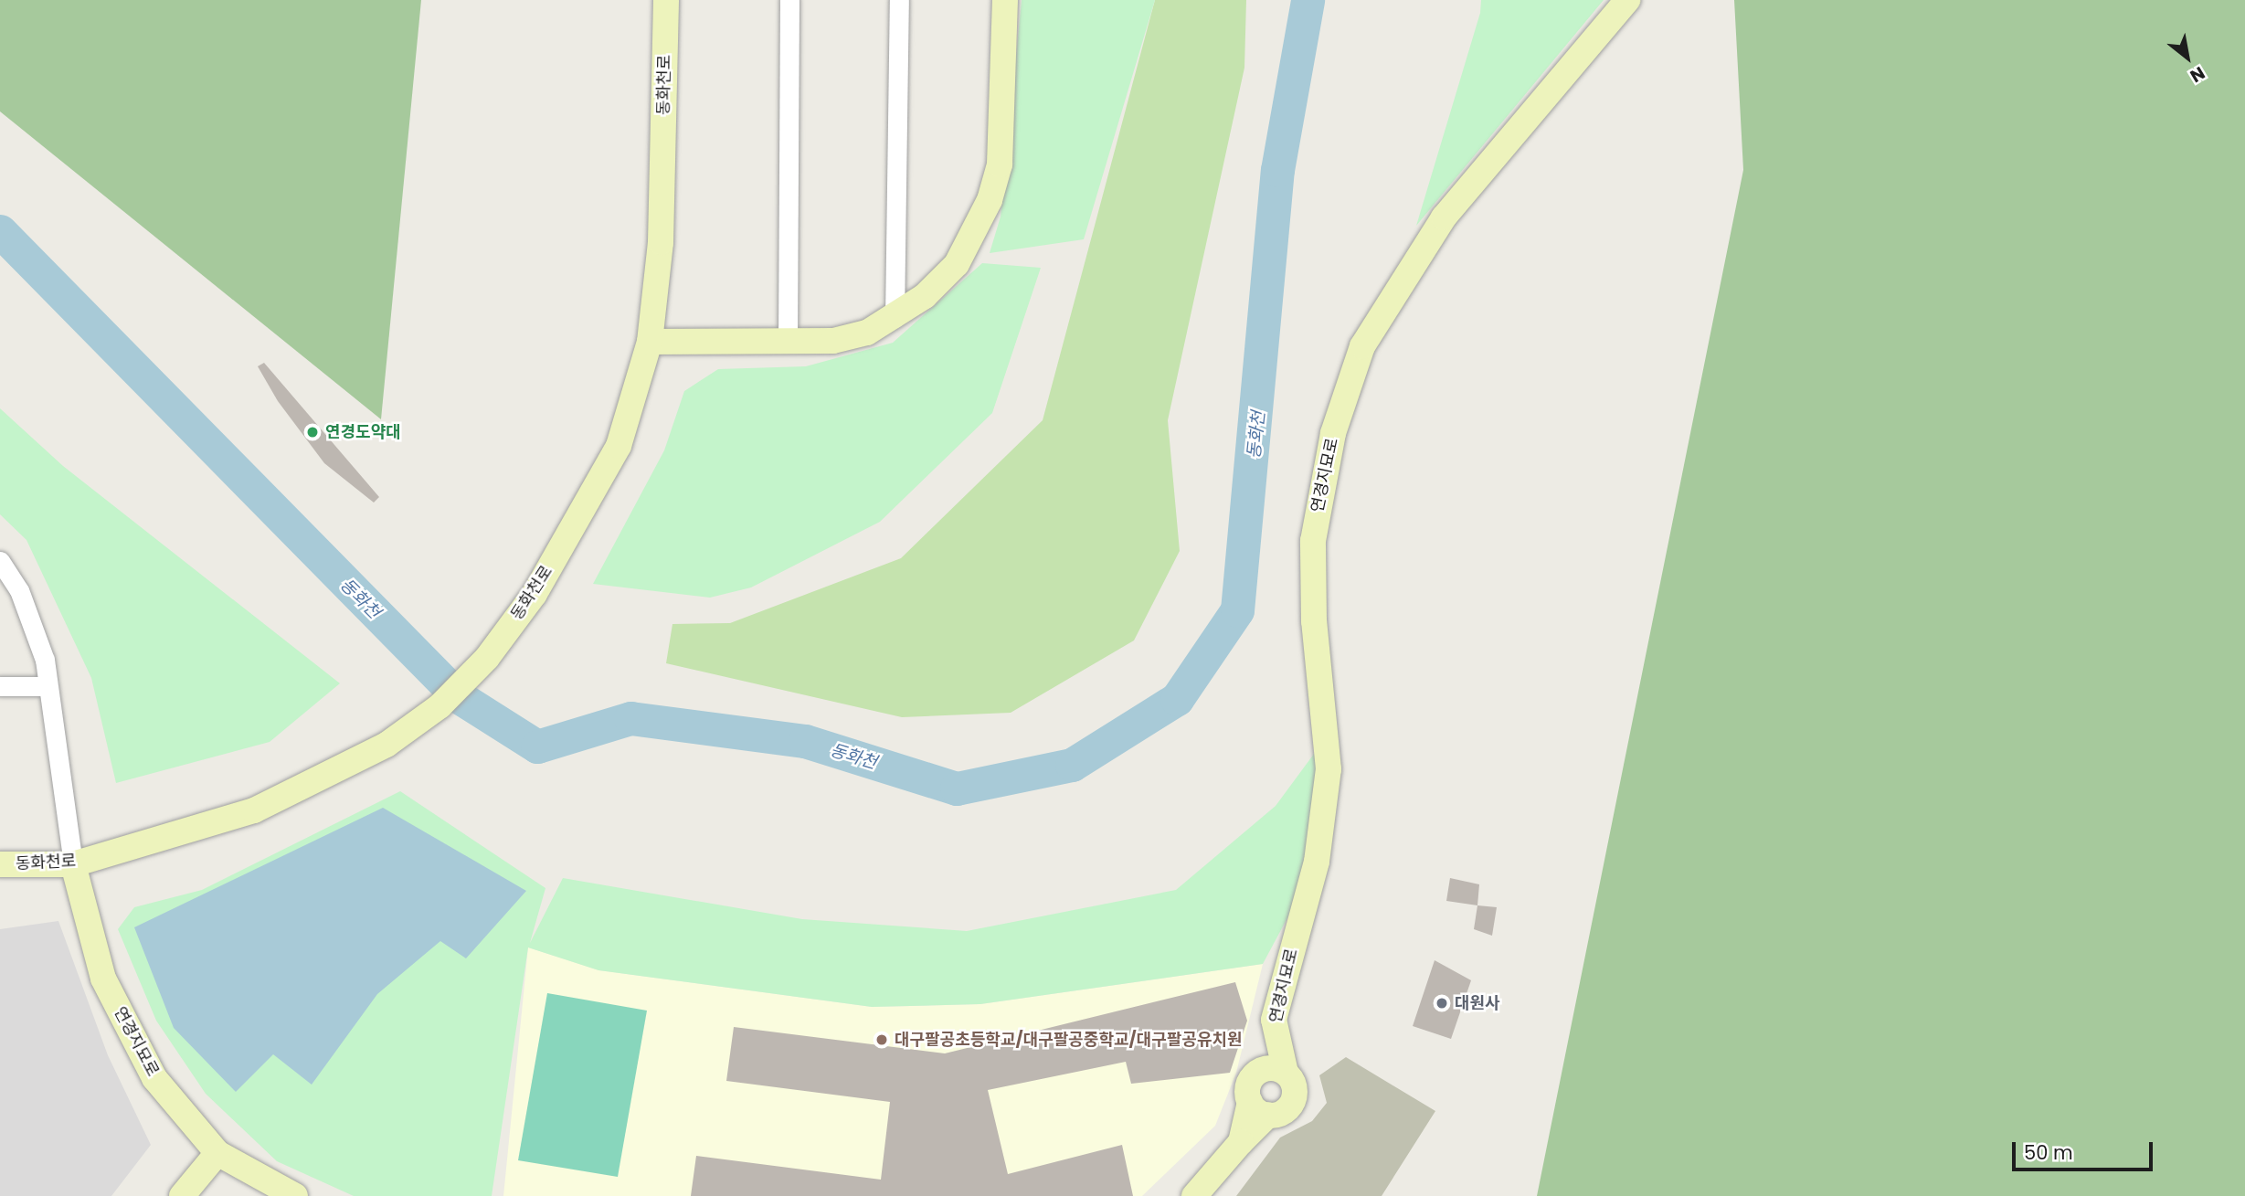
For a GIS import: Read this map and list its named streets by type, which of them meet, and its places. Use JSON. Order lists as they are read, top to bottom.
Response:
{
  "streets": {
    "street": ["동화천로", "연경지묘로"]
  },
  "crossings": [
    ["동화천로", "연경지묘로"]
  ],
  "water": ["동화천"],
  "places": ["연경도약대", "대원사", "대구팔공초등학교/대구팔공중학교/대구팔공유치원"],
  "scale_bar": "50 m",
  "north": "bottom right"
}
